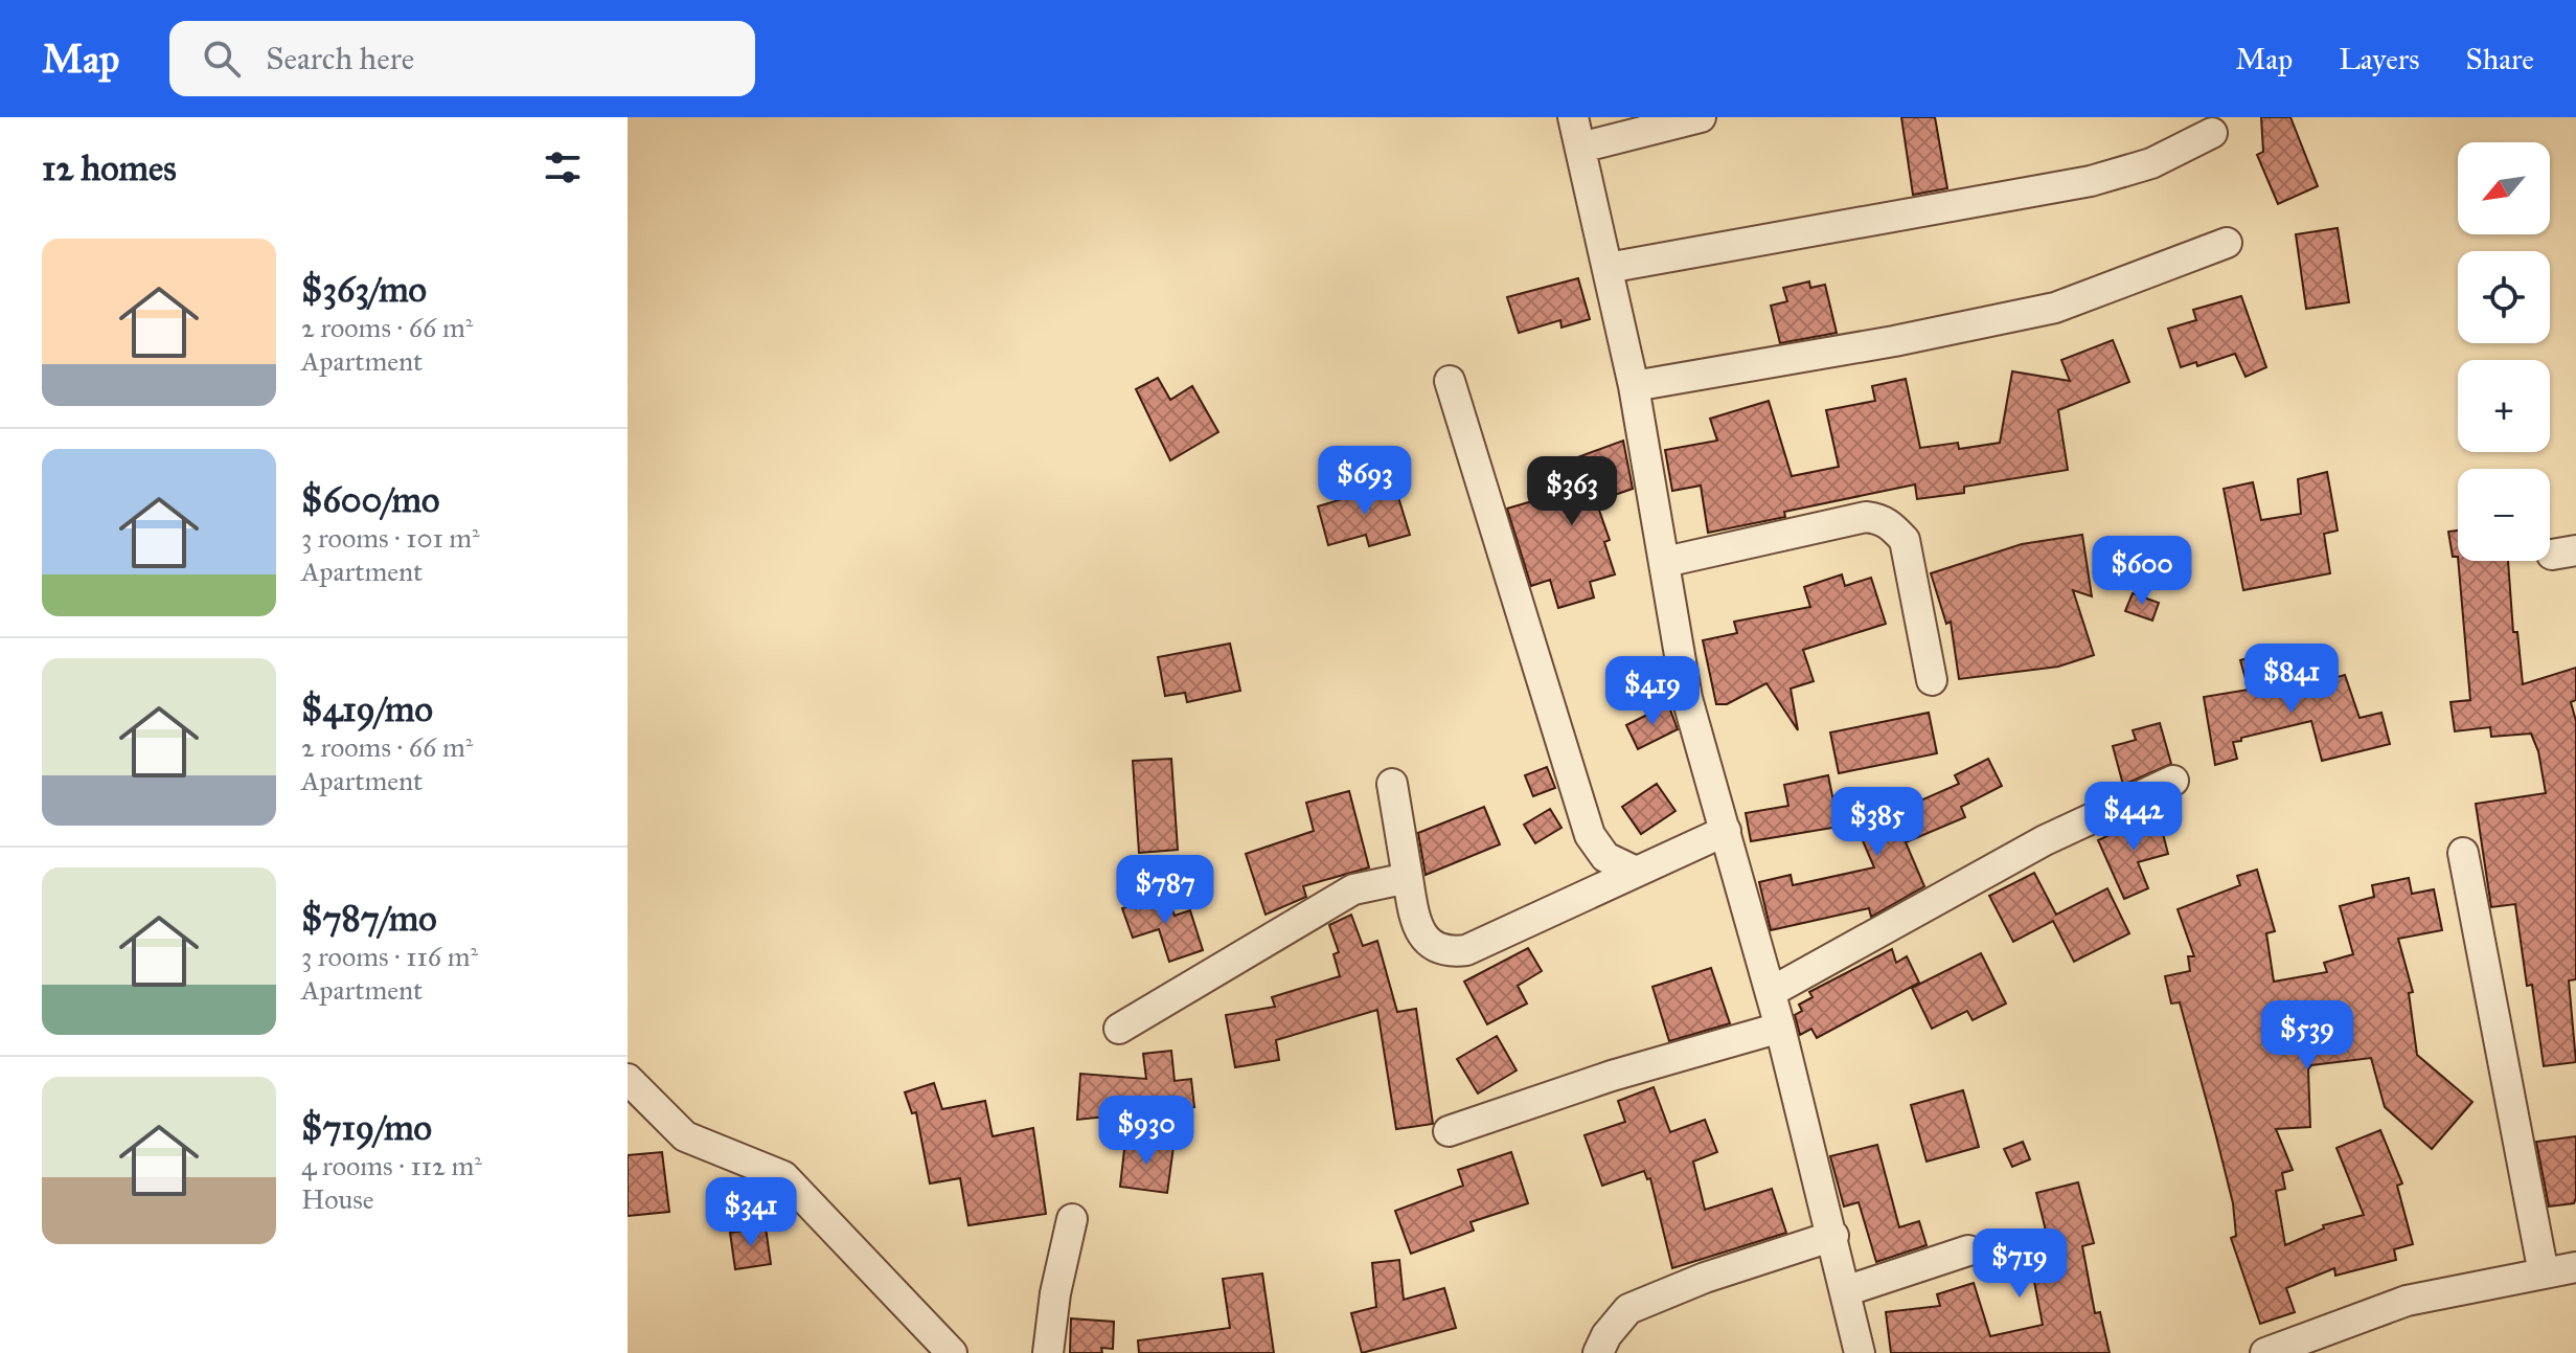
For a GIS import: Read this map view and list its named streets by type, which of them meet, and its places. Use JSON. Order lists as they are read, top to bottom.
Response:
{
  "north": "bottom left",
  "page": {
    "header": "Map",
    "search": "Search here",
    "nav": ["Map", "Layers", "Share"],
    "heading": "12 homes",
    "map_buttons": ["+", "−"],
    "list": [
      {
        "name": "$363/mo",
        "note": "2 rooms · 66 m² · Apartment"
      },
      {
        "name": "$600/mo",
        "note": "3 rooms · 101 m² · Apartment"
      },
      {
        "name": "$419/mo",
        "note": "2 rooms · 66 m² · Apartment"
      },
      {
        "name": "$787/mo",
        "note": "3 rooms · 116 m² · Apartment"
      },
      {
        "name": "$719/mo",
        "note": "4 rooms · 112 m² · House"
      }
    ],
    "price": [
      "$693",
      "$363",
      "$600",
      "$841",
      "$419",
      "$442",
      "$385",
      "$787",
      "$539",
      "$930",
      "$341",
      "$719"
    ]
  }
}
